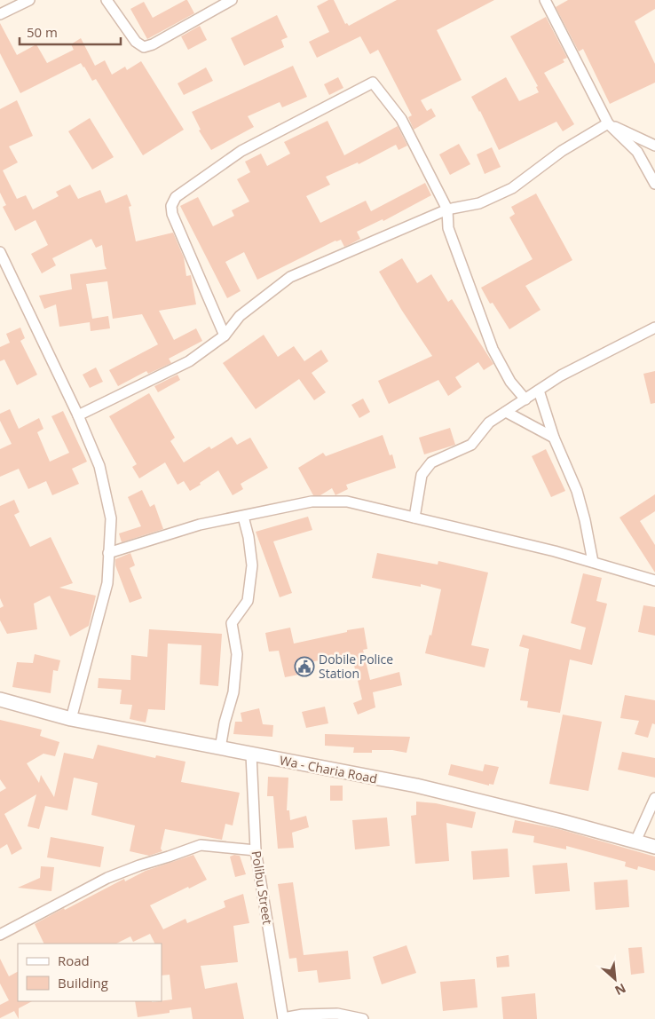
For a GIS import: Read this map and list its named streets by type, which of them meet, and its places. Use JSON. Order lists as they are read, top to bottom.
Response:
{
  "streets": {
    "street": ["Wa - Charia Road", "Polibu Street"]
  },
  "crossings": [
    ["Wa - Charia Road", "Polibu Street"]
  ],
  "places": {
    "public building": ["Dobile Police Station"]
  },
  "legend": ["Road", "Building"],
  "scale_bar": "50 m",
  "north": "bottom right"
}
